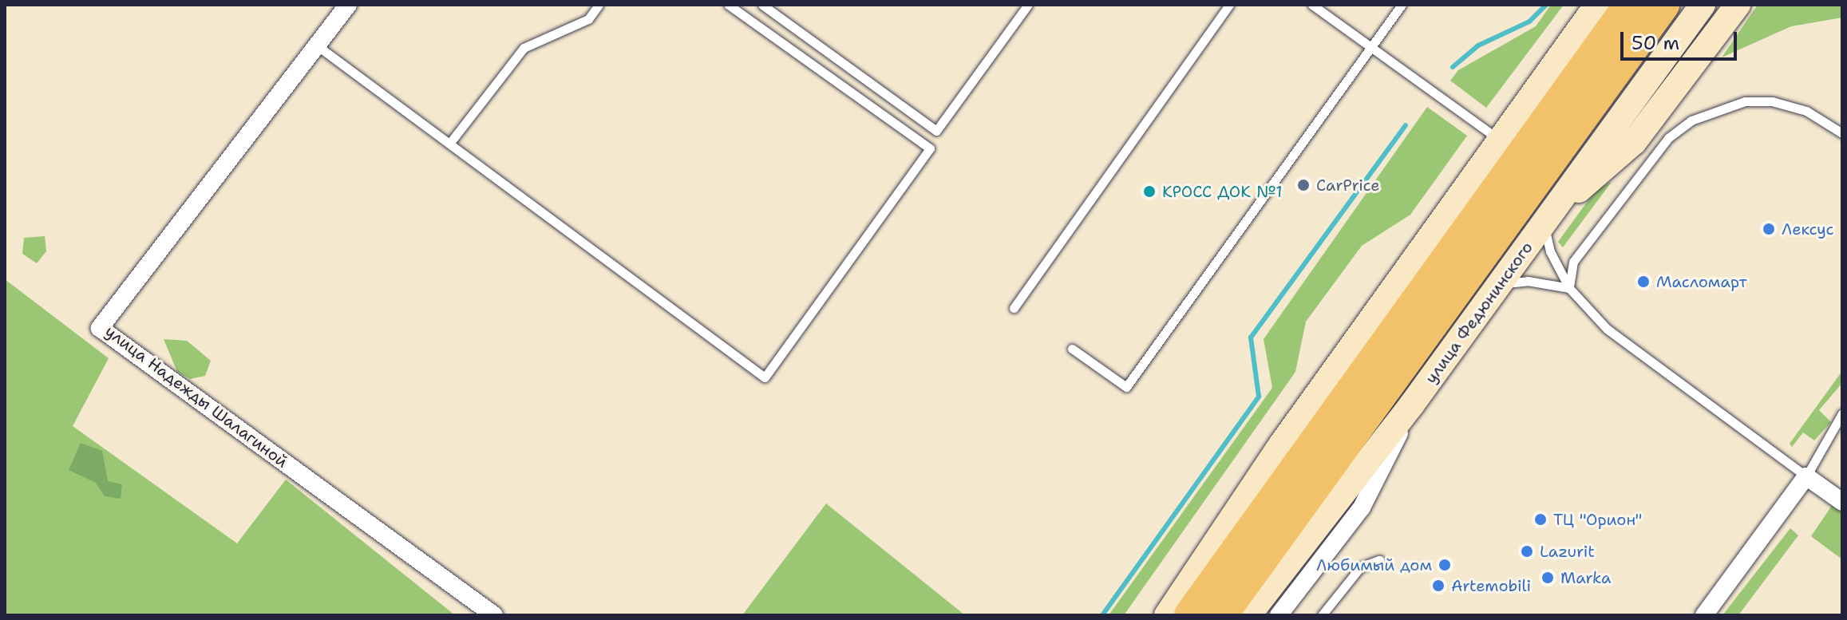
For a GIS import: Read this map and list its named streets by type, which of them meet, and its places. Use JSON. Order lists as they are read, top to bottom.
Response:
{
  "streets": {
    "highway": ["улица Федюнинского"],
    "street": ["улица Надежды Шалагиной"]
  },
  "places": [
    "CarPrice",
    "КРОСС ДОК №1",
    "Лексус",
    "Масломарт",
    "ТЦ \"Орион\"",
    "Lazurit",
    "Любимый дом",
    "Marka",
    "Artemobili"
  ],
  "scale_bar": "50 m"
}
